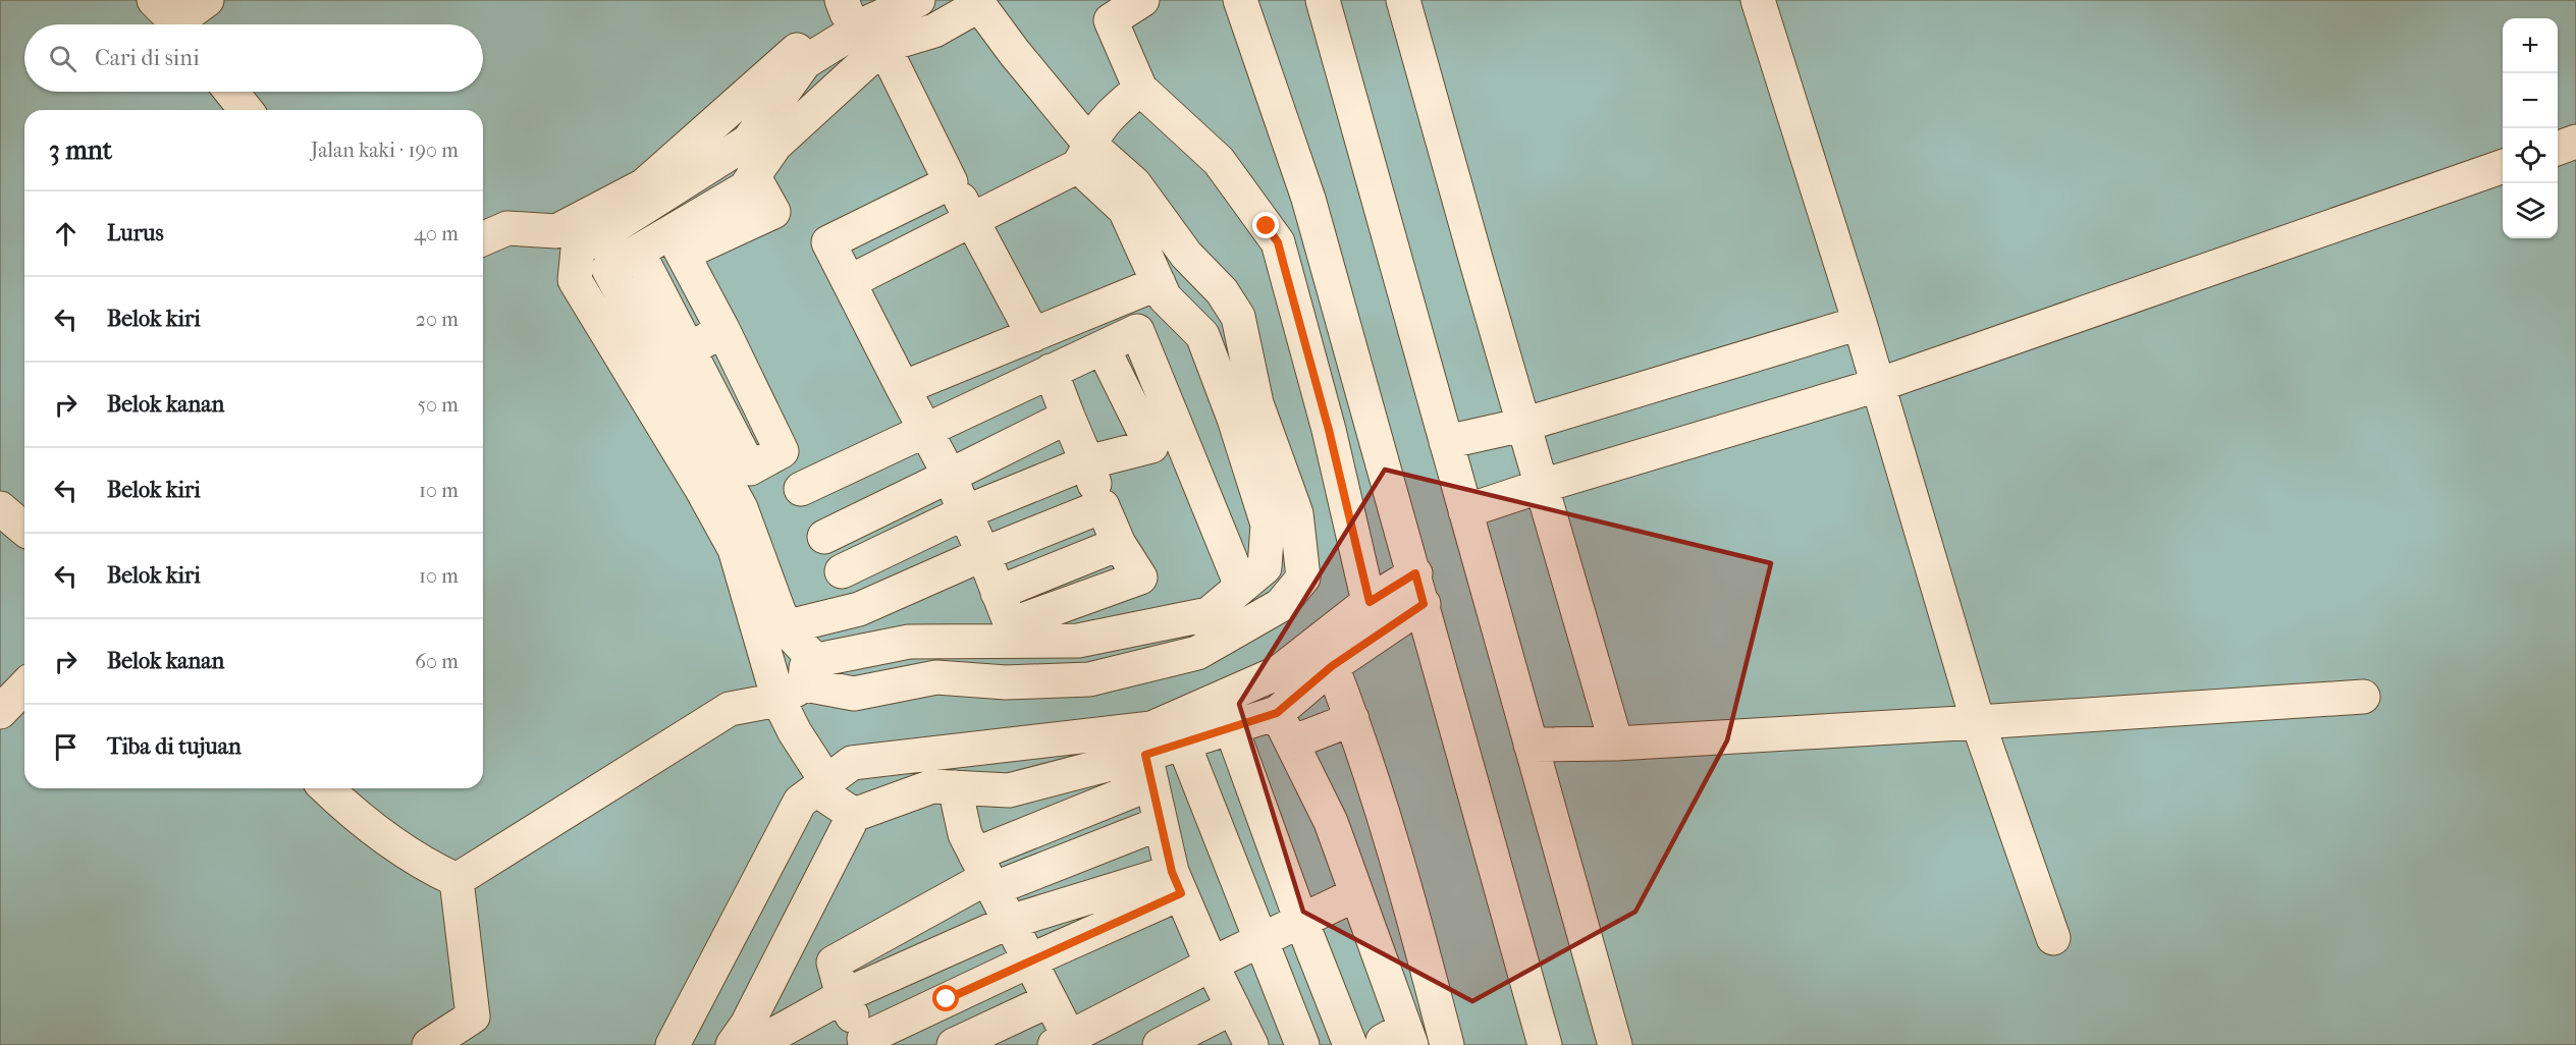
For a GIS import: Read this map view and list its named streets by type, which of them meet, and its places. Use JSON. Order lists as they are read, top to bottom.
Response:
{
  "page": {
    "map_buttons": ["+", "−"],
    "search": "Cari di sini",
    "heading": ["3 mnt", "Jalan kaki · 190 m"],
    "list": [
      ["Lurus", "40 m"],
      ["Belok kiri", "20 m"],
      ["Belok kanan", "50 m"],
      ["Belok kiri", "10 m"],
      ["Belok kiri", "10 m"],
      ["Belok kanan", "60 m"],
      "Tiba di tujuan"
    ]
  }
}
